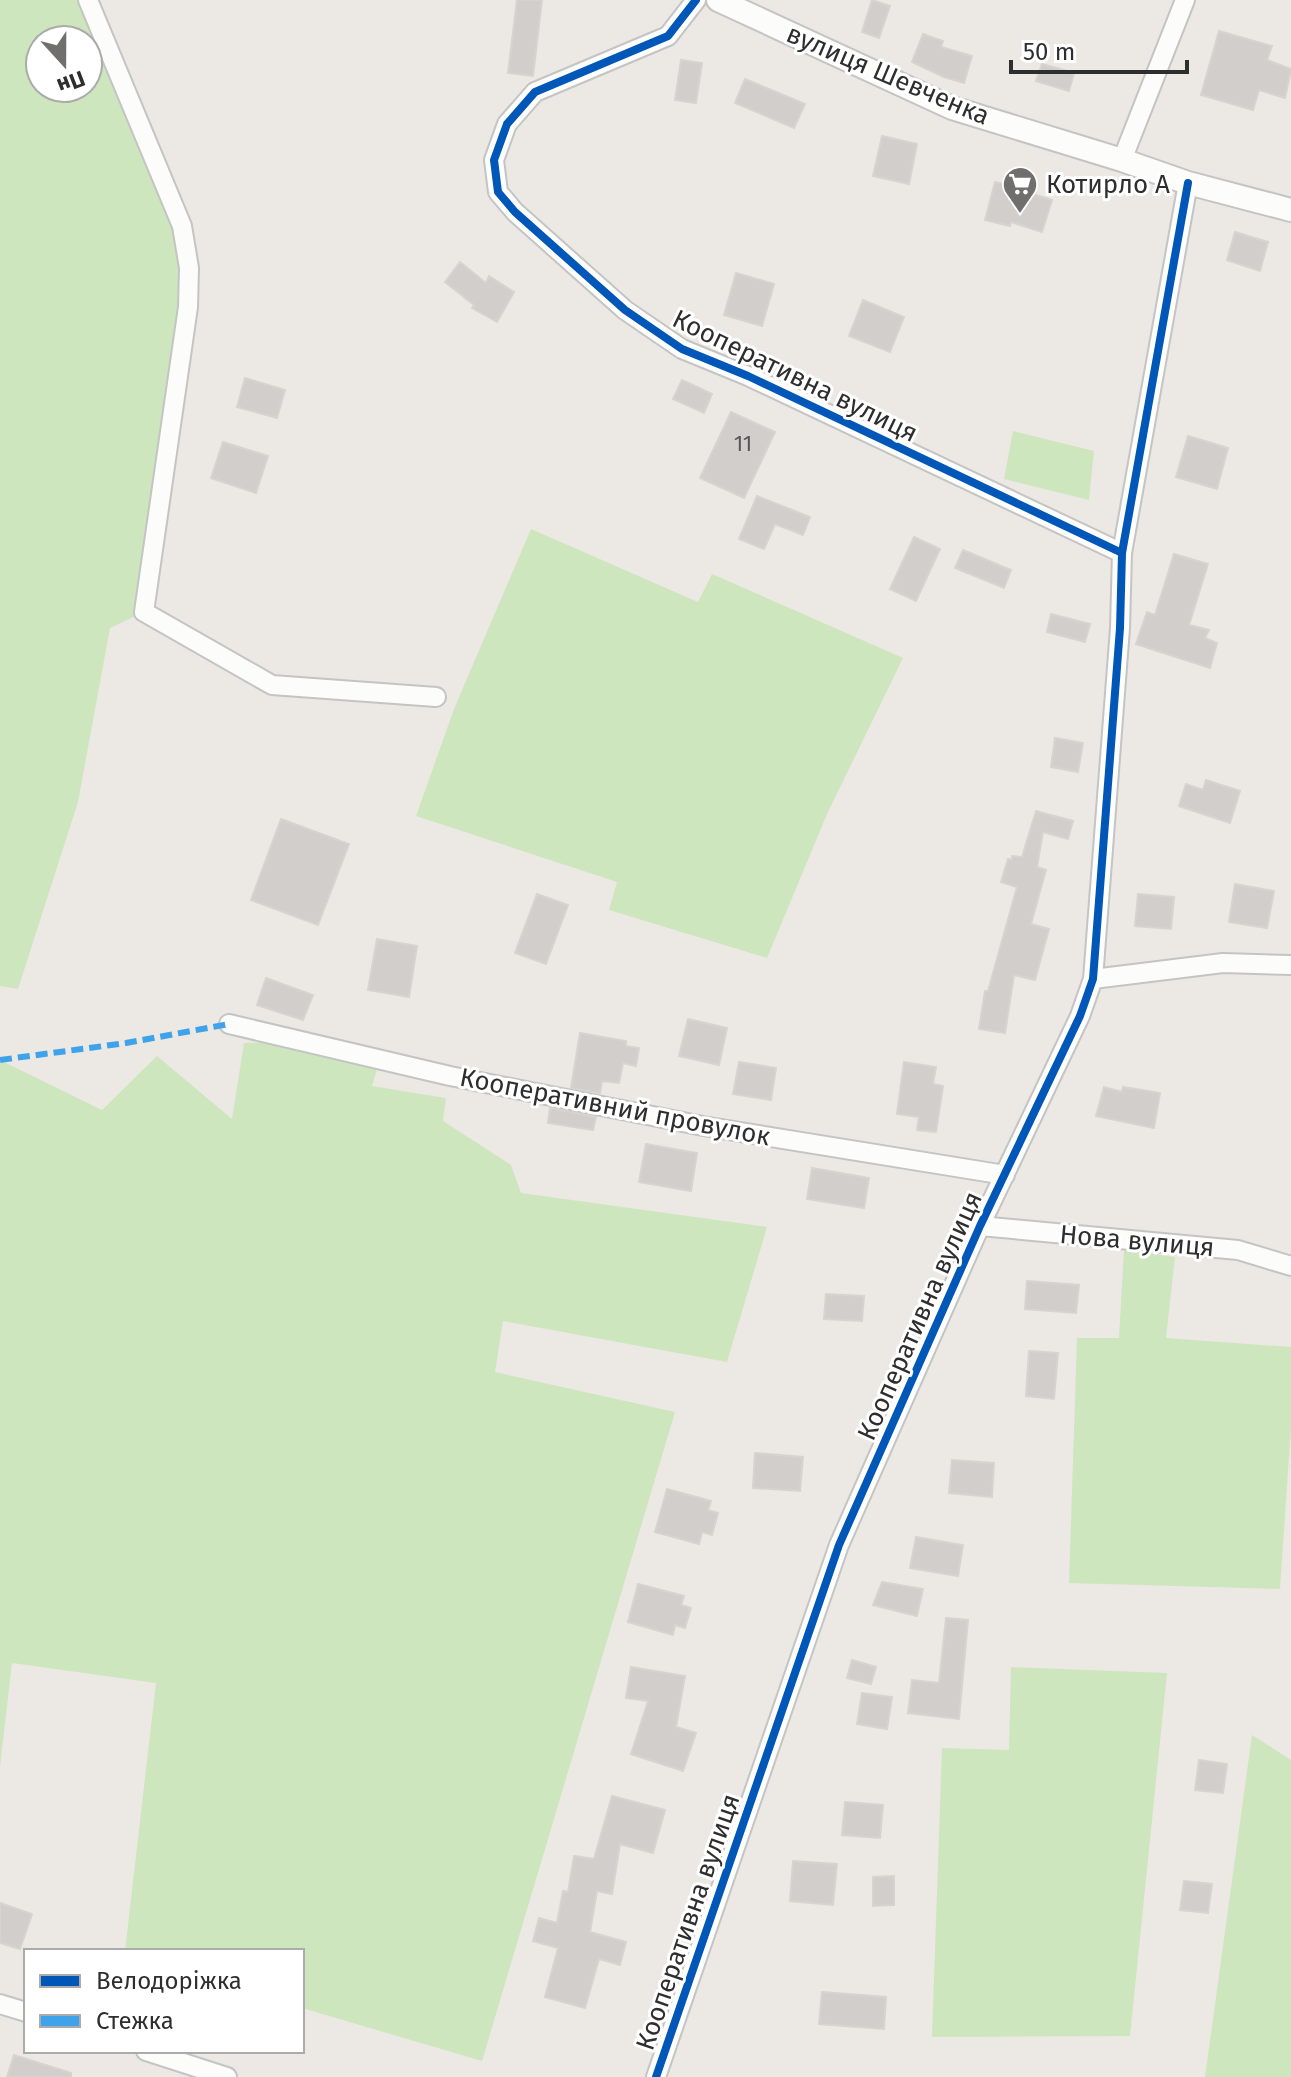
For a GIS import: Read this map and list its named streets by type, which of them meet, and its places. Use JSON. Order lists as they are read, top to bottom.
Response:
{
  "streets": {
    "street": [
      "вулиця Шевченка",
      "Кооперативна вулиця",
      "Кооперативний провулок",
      "Нова вулиця"
    ]
  },
  "crossings": [
    ["вулиця Шевченка", "Кооперативна вулиця"],
    ["Кооперативна вулиця", "Кооперативний провулок"],
    ["Кооперативна вулиця", "Нова вулиця"]
  ],
  "places": {
    "supermarket": ["Котирло А"]
  },
  "house_numbers": ["11"],
  "legend": ["Велодоріжка", "Стежка"],
  "scale_bar": "50 m",
  "north": "bottom"
}
